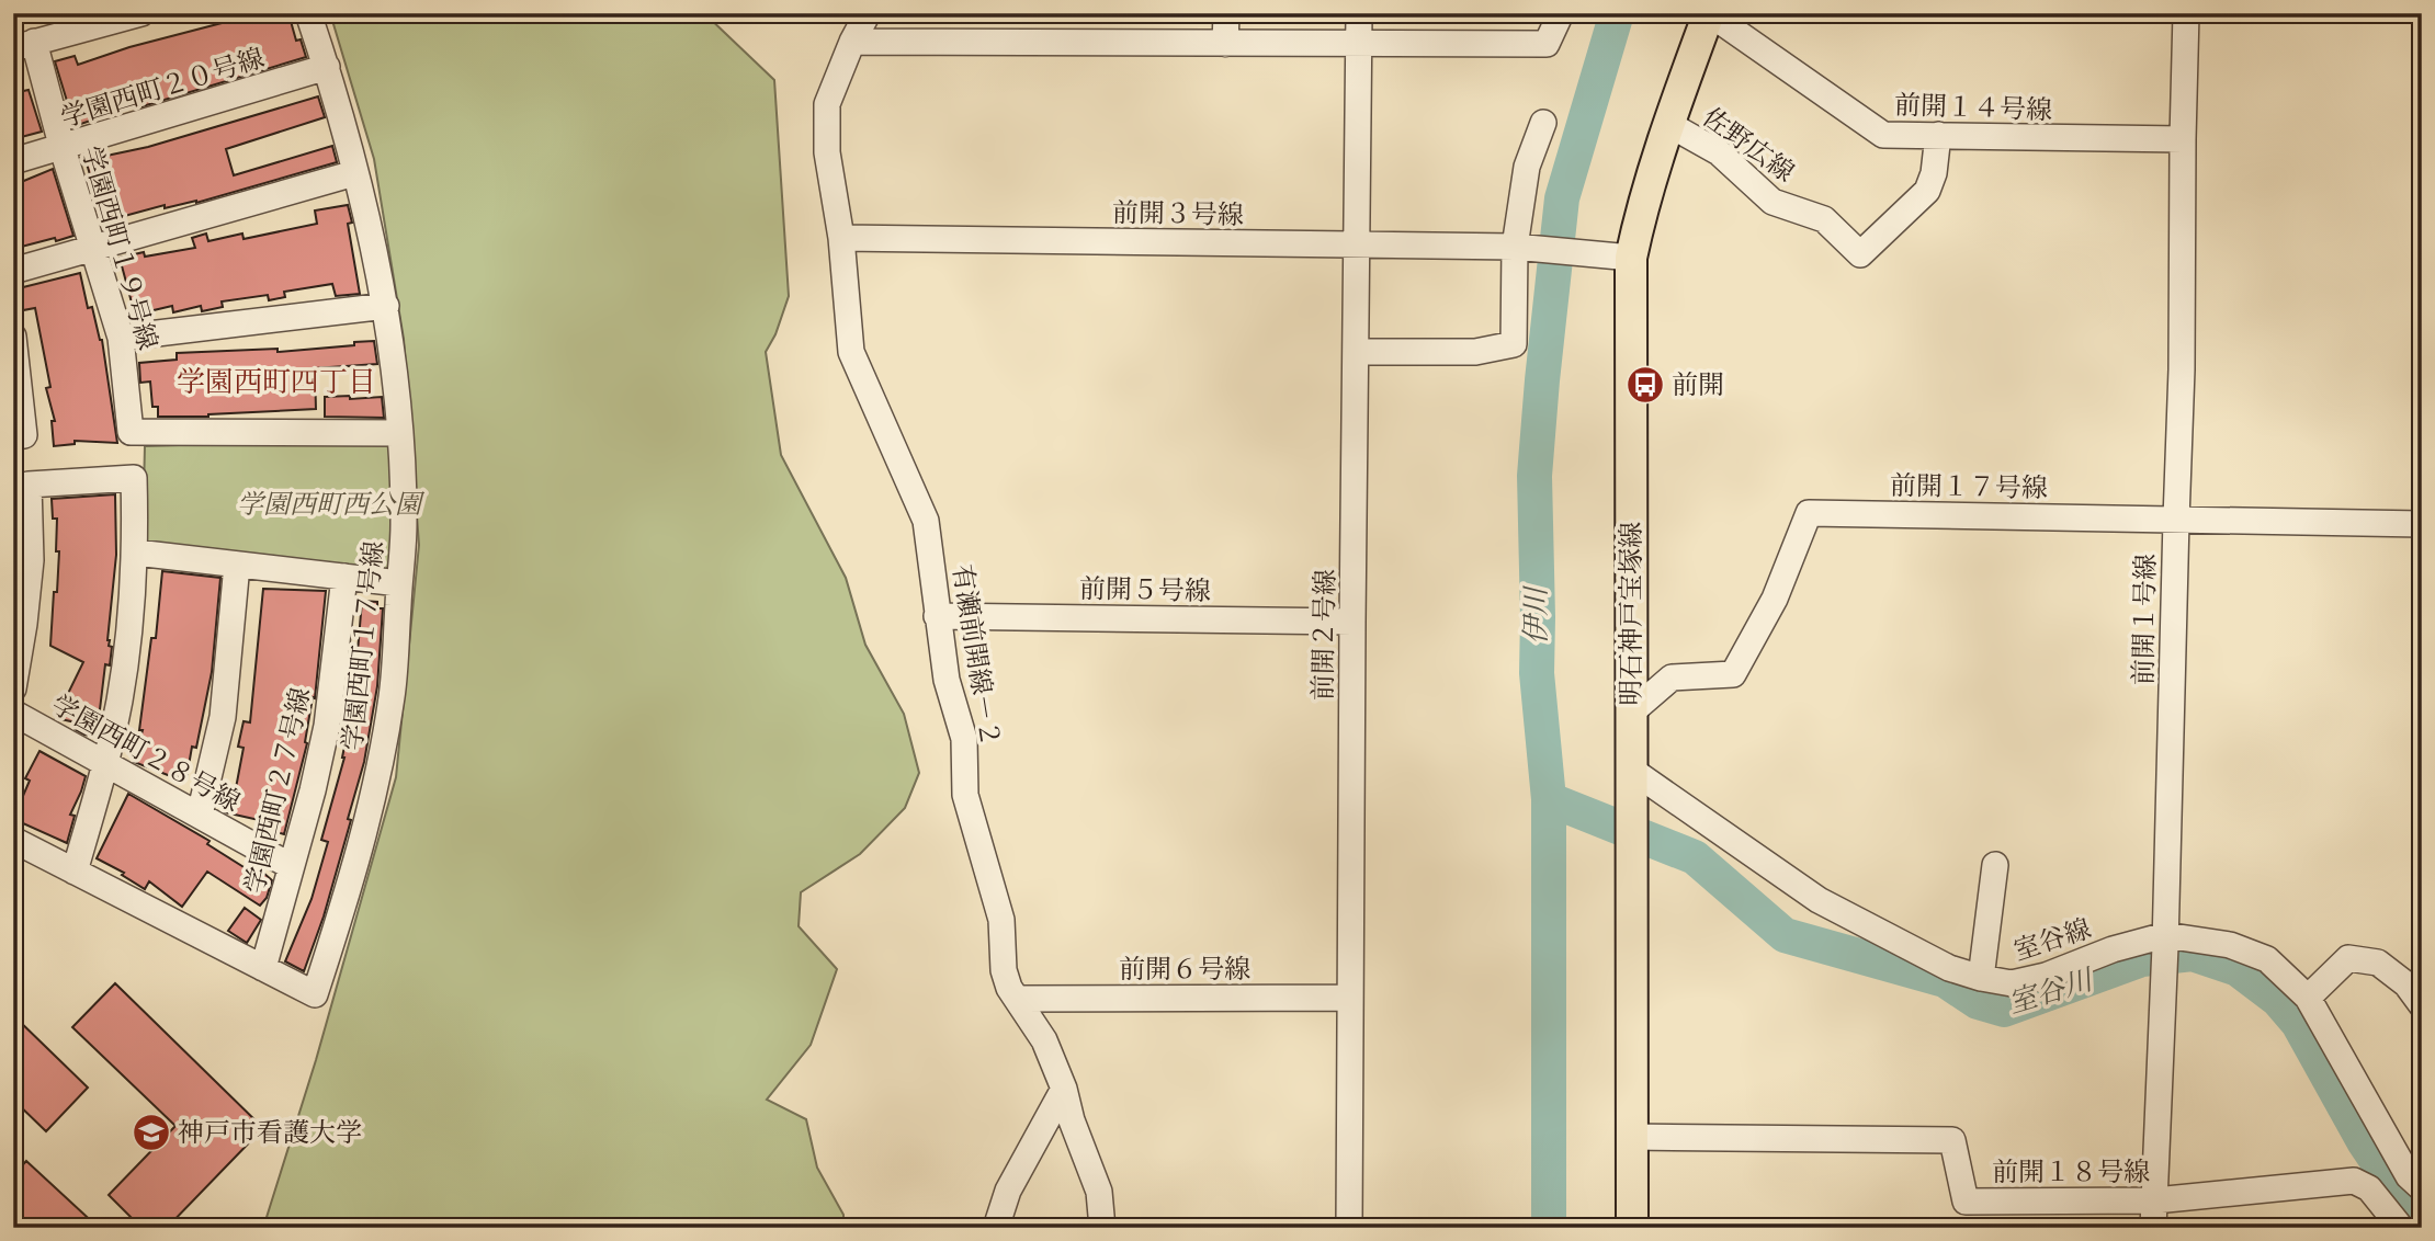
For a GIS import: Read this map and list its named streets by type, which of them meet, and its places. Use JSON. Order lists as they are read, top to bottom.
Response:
{
  "streets": {
    "main road": ["明石神戸宝塚線"],
    "street": [
      "学園西町２０号線",
      "前開１４号線",
      "佐野広線",
      "前開３号線",
      "学園西町１９号線",
      "前開１７号線",
      "前開５号線",
      "前開１号線",
      "前開２号線",
      "学園西町１７号線",
      "有瀬前開線－２",
      "学園西町２８号線",
      "学園西町２７号線",
      "室谷線",
      "前開６号線",
      "前開１８号線"
    ]
  },
  "crossings": [
    ["学園西町２０号線", "学園西町１９号線"],
    ["学園西町２０号線", "学園西町１７号線"],
    ["前開１４号線", "佐野広線"],
    ["前開１４号線", "明石神戸宝塚線"],
    ["前開１４号線", "前開１号線"],
    ["佐野広線", "明石神戸宝塚線"],
    ["前開３号線", "前開２号線"],
    ["前開３号線", "有瀬前開線－２"],
    ["学園西町１９号線", "学園西町１７号線"],
    ["前開１７号線", "明石神戸宝塚線"],
    ["前開１７号線", "前開１号線"],
    ["前開５号線", "前開２号線"],
    ["前開５号線", "有瀬前開線－２"],
    ["明石神戸宝塚線", "室谷線"],
    ["明石神戸宝塚線", "前開１８号線"],
    ["前開１号線", "室谷線"],
    ["前開１号線", "前開１８号線"],
    ["前開２号線", "前開６号線"],
    ["学園西町１７号線", "学園西町２７号線"],
    ["有瀬前開線－２", "前開６号線"],
    ["学園西町２８号線", "学園西町２７号線"]
  ],
  "districts": ["学園西町四丁目"],
  "water": ["伊川", "室谷川"],
  "parks": ["学園西町西公園"],
  "places": {
    "bus stop": ["前開"],
    "school or university": ["神戸市看護大学"]
  }
}
